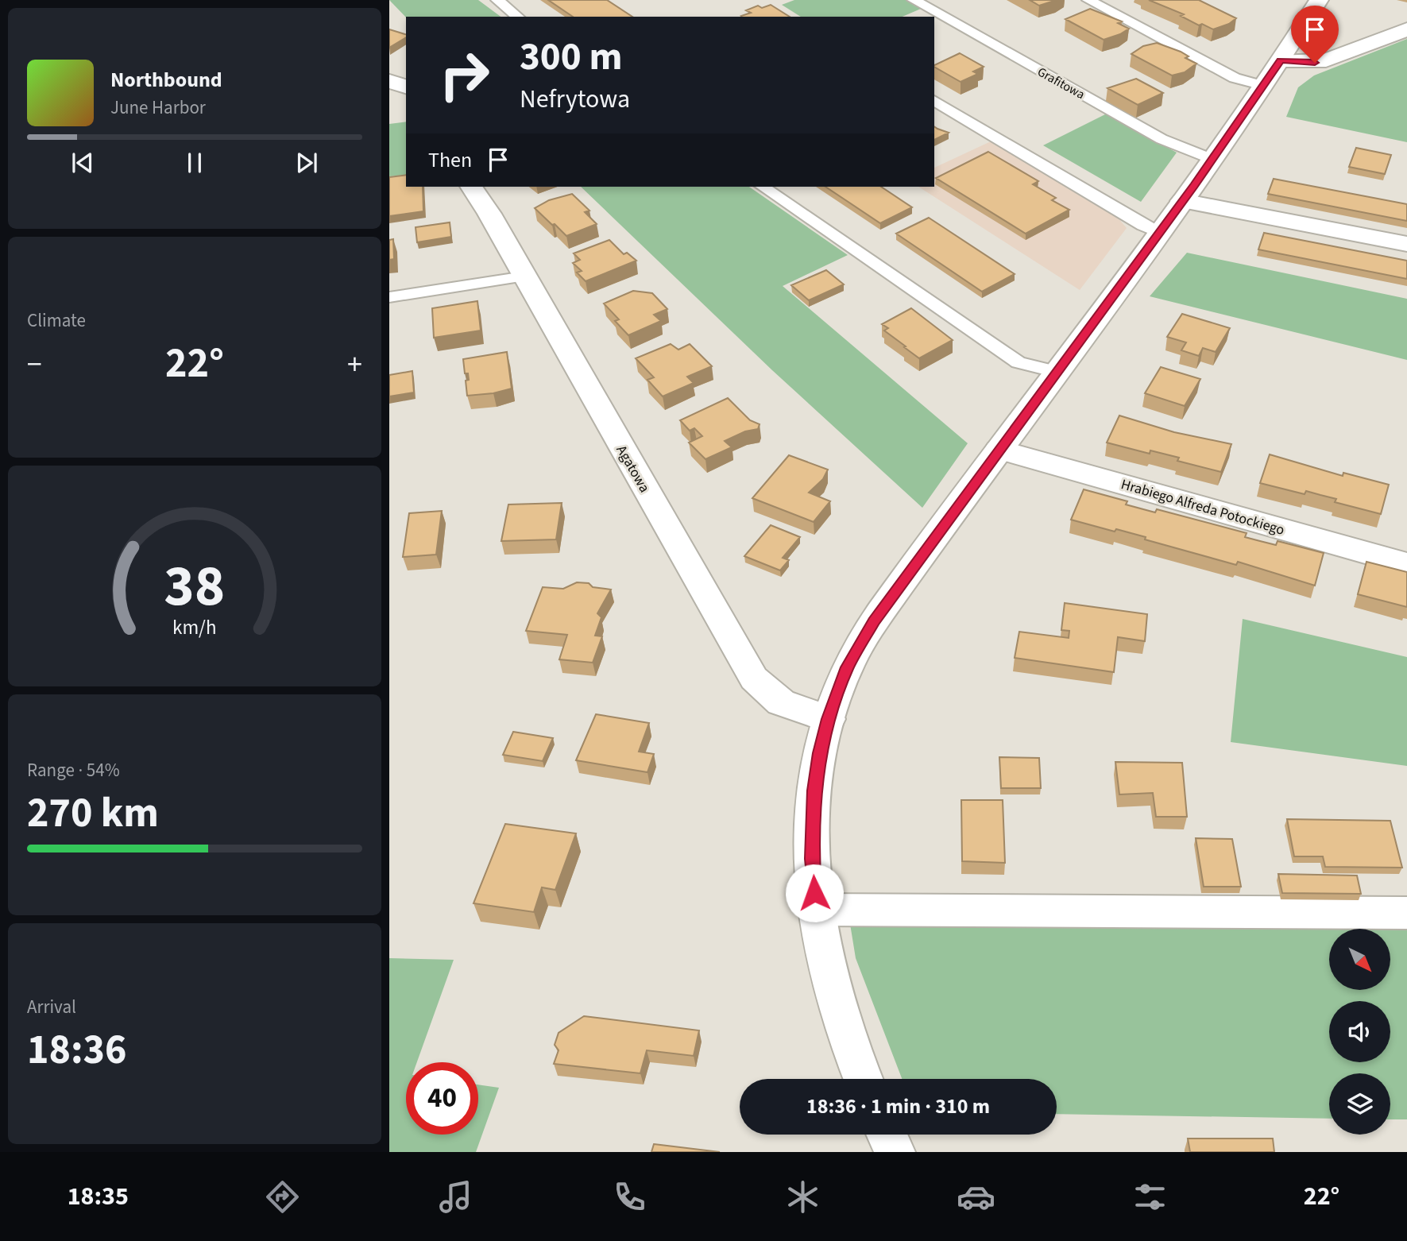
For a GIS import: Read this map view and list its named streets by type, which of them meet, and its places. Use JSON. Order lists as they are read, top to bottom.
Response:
{
  "streets": {
    "street": ["Agatowa", "Hrabiego Alfreda Potockiego"],
    "lane": ["Grafitowa"]
  },
  "north": "bottom right",
  "page": {
    "turn": ["300 m", "Nefrytowa"],
    "song": ["Northbound", "June Harbor"],
    "then": "Then",
    "tile": [
      "Climate",
      ["Range · 54%", "270 km"],
      ["Arrival", "18:36"]
    ],
    "heat": ["−", "22°", "+"],
    "limit": "40",
    "trip": "18:36 · 1 min · 310 m",
    "tabs": ["18:35", "22°"],
    "gauge": ["38", "km/h"]
  }
}
